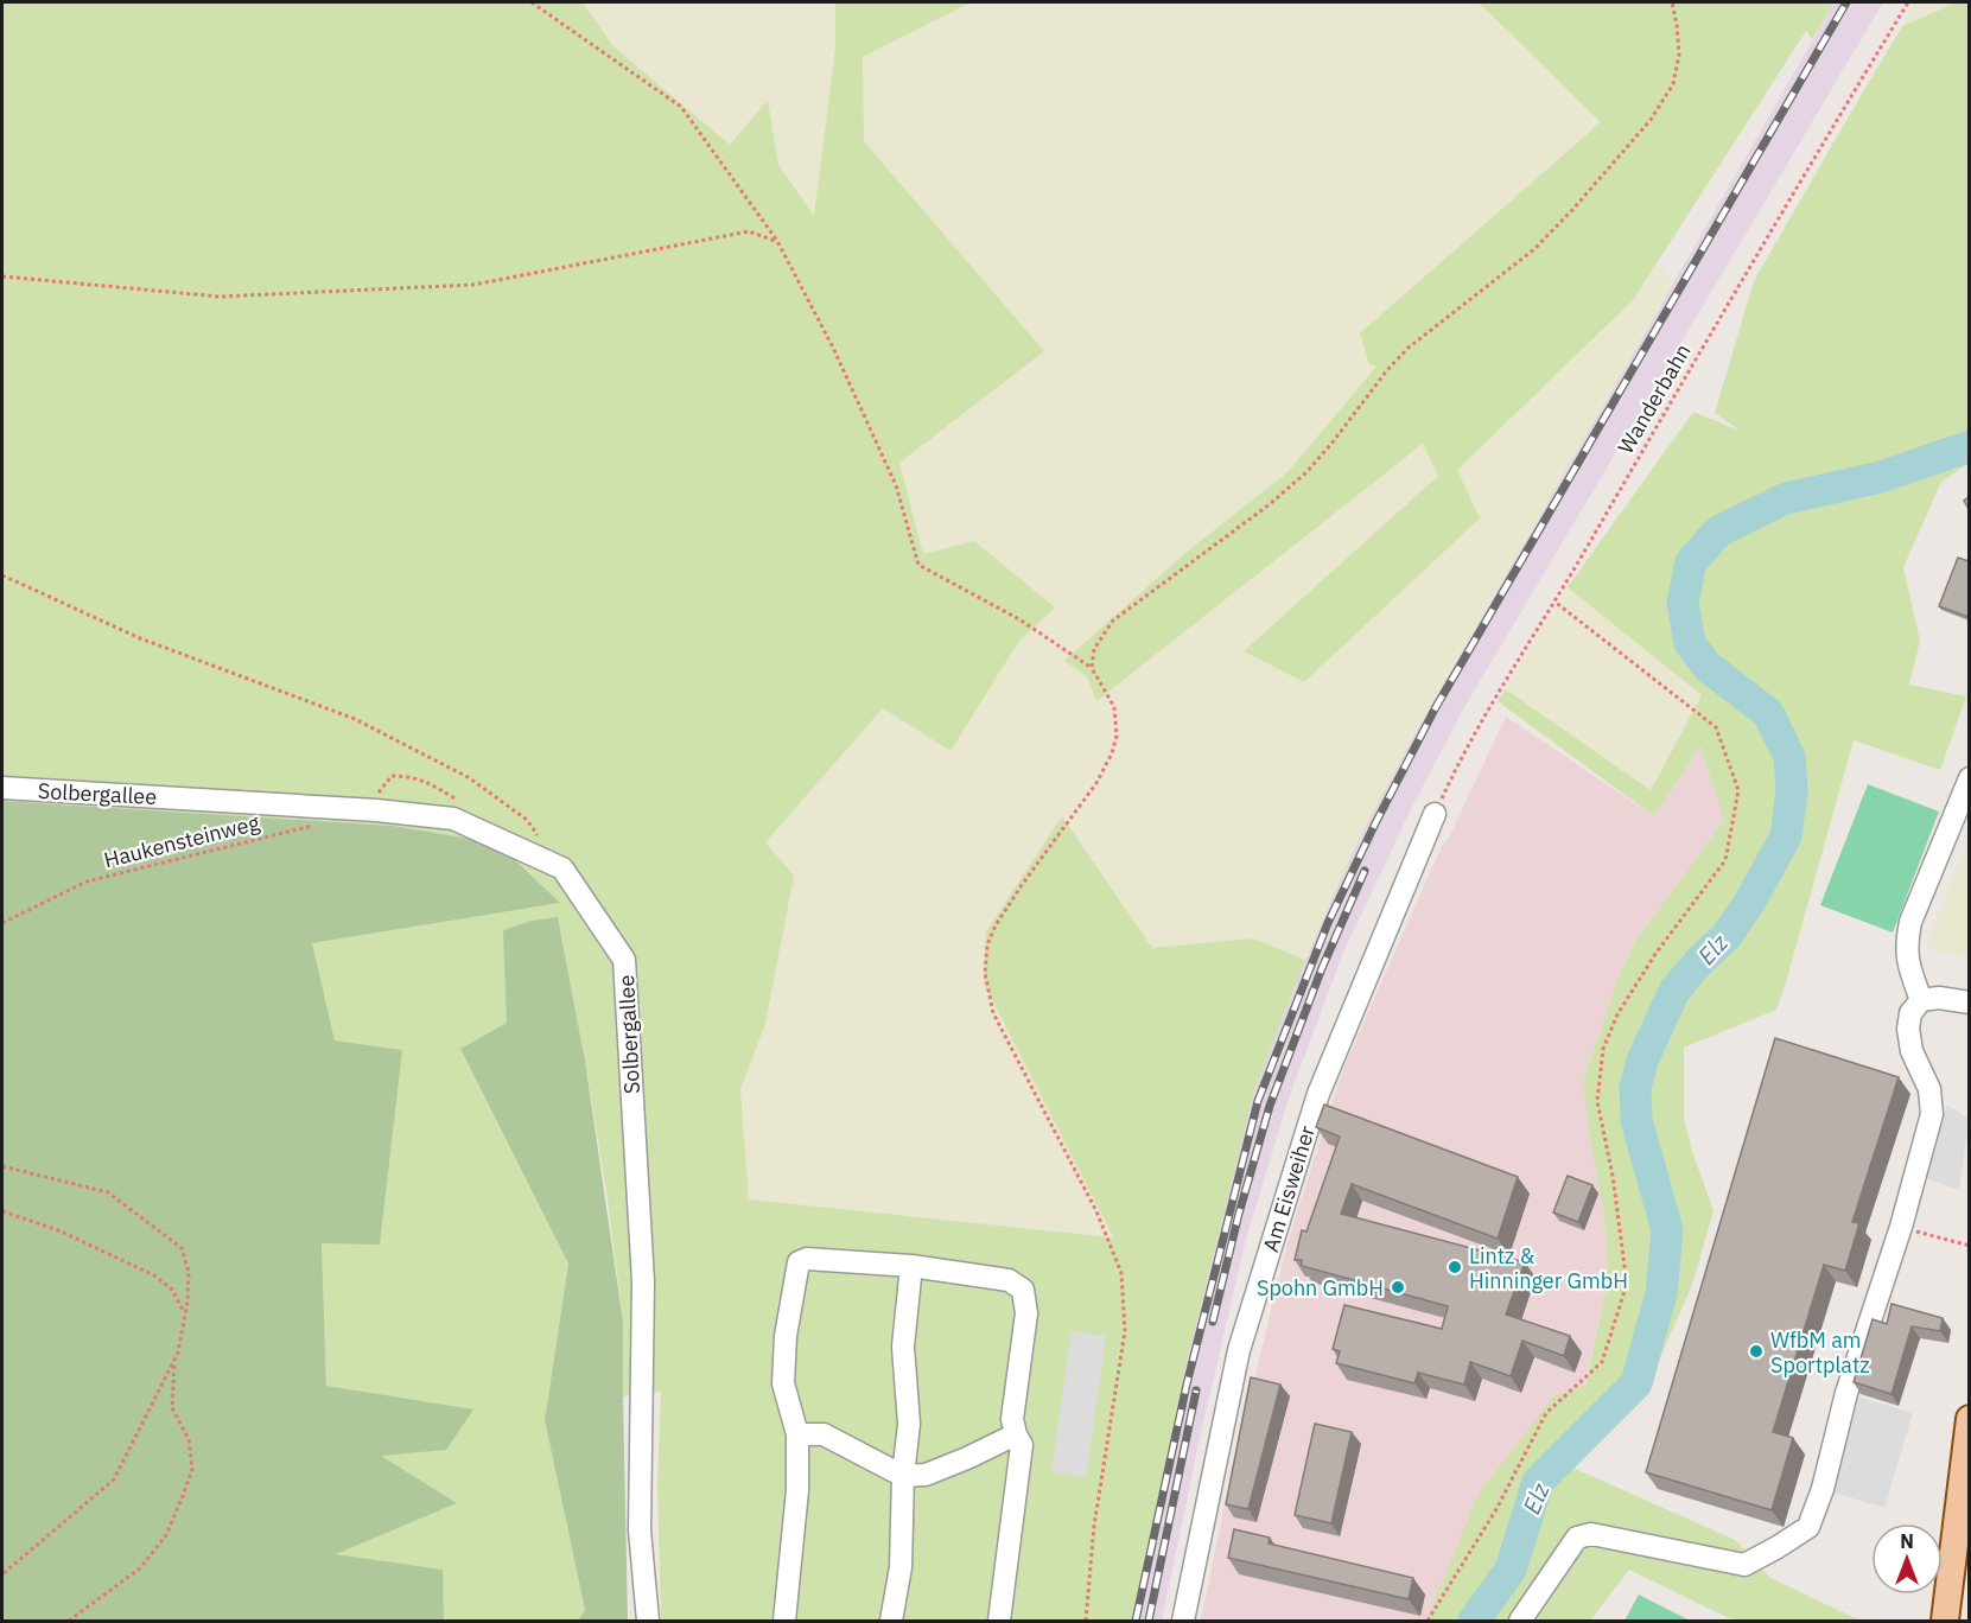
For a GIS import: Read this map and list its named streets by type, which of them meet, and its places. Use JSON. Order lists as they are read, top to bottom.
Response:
{
  "streets": {
    "street": ["Solbergallee", "Am Eisweiher"],
    "path": ["Wanderbahn", "Haukensteinweg"]
  },
  "crossings": [
    ["Wanderbahn", "Am Eisweiher"]
  ],
  "water": ["Elz"],
  "places": ["Lintz & Hinninger GmbH", "Spohn GmbH", "WfbM am Sportplatz"],
  "north": "top"
}
